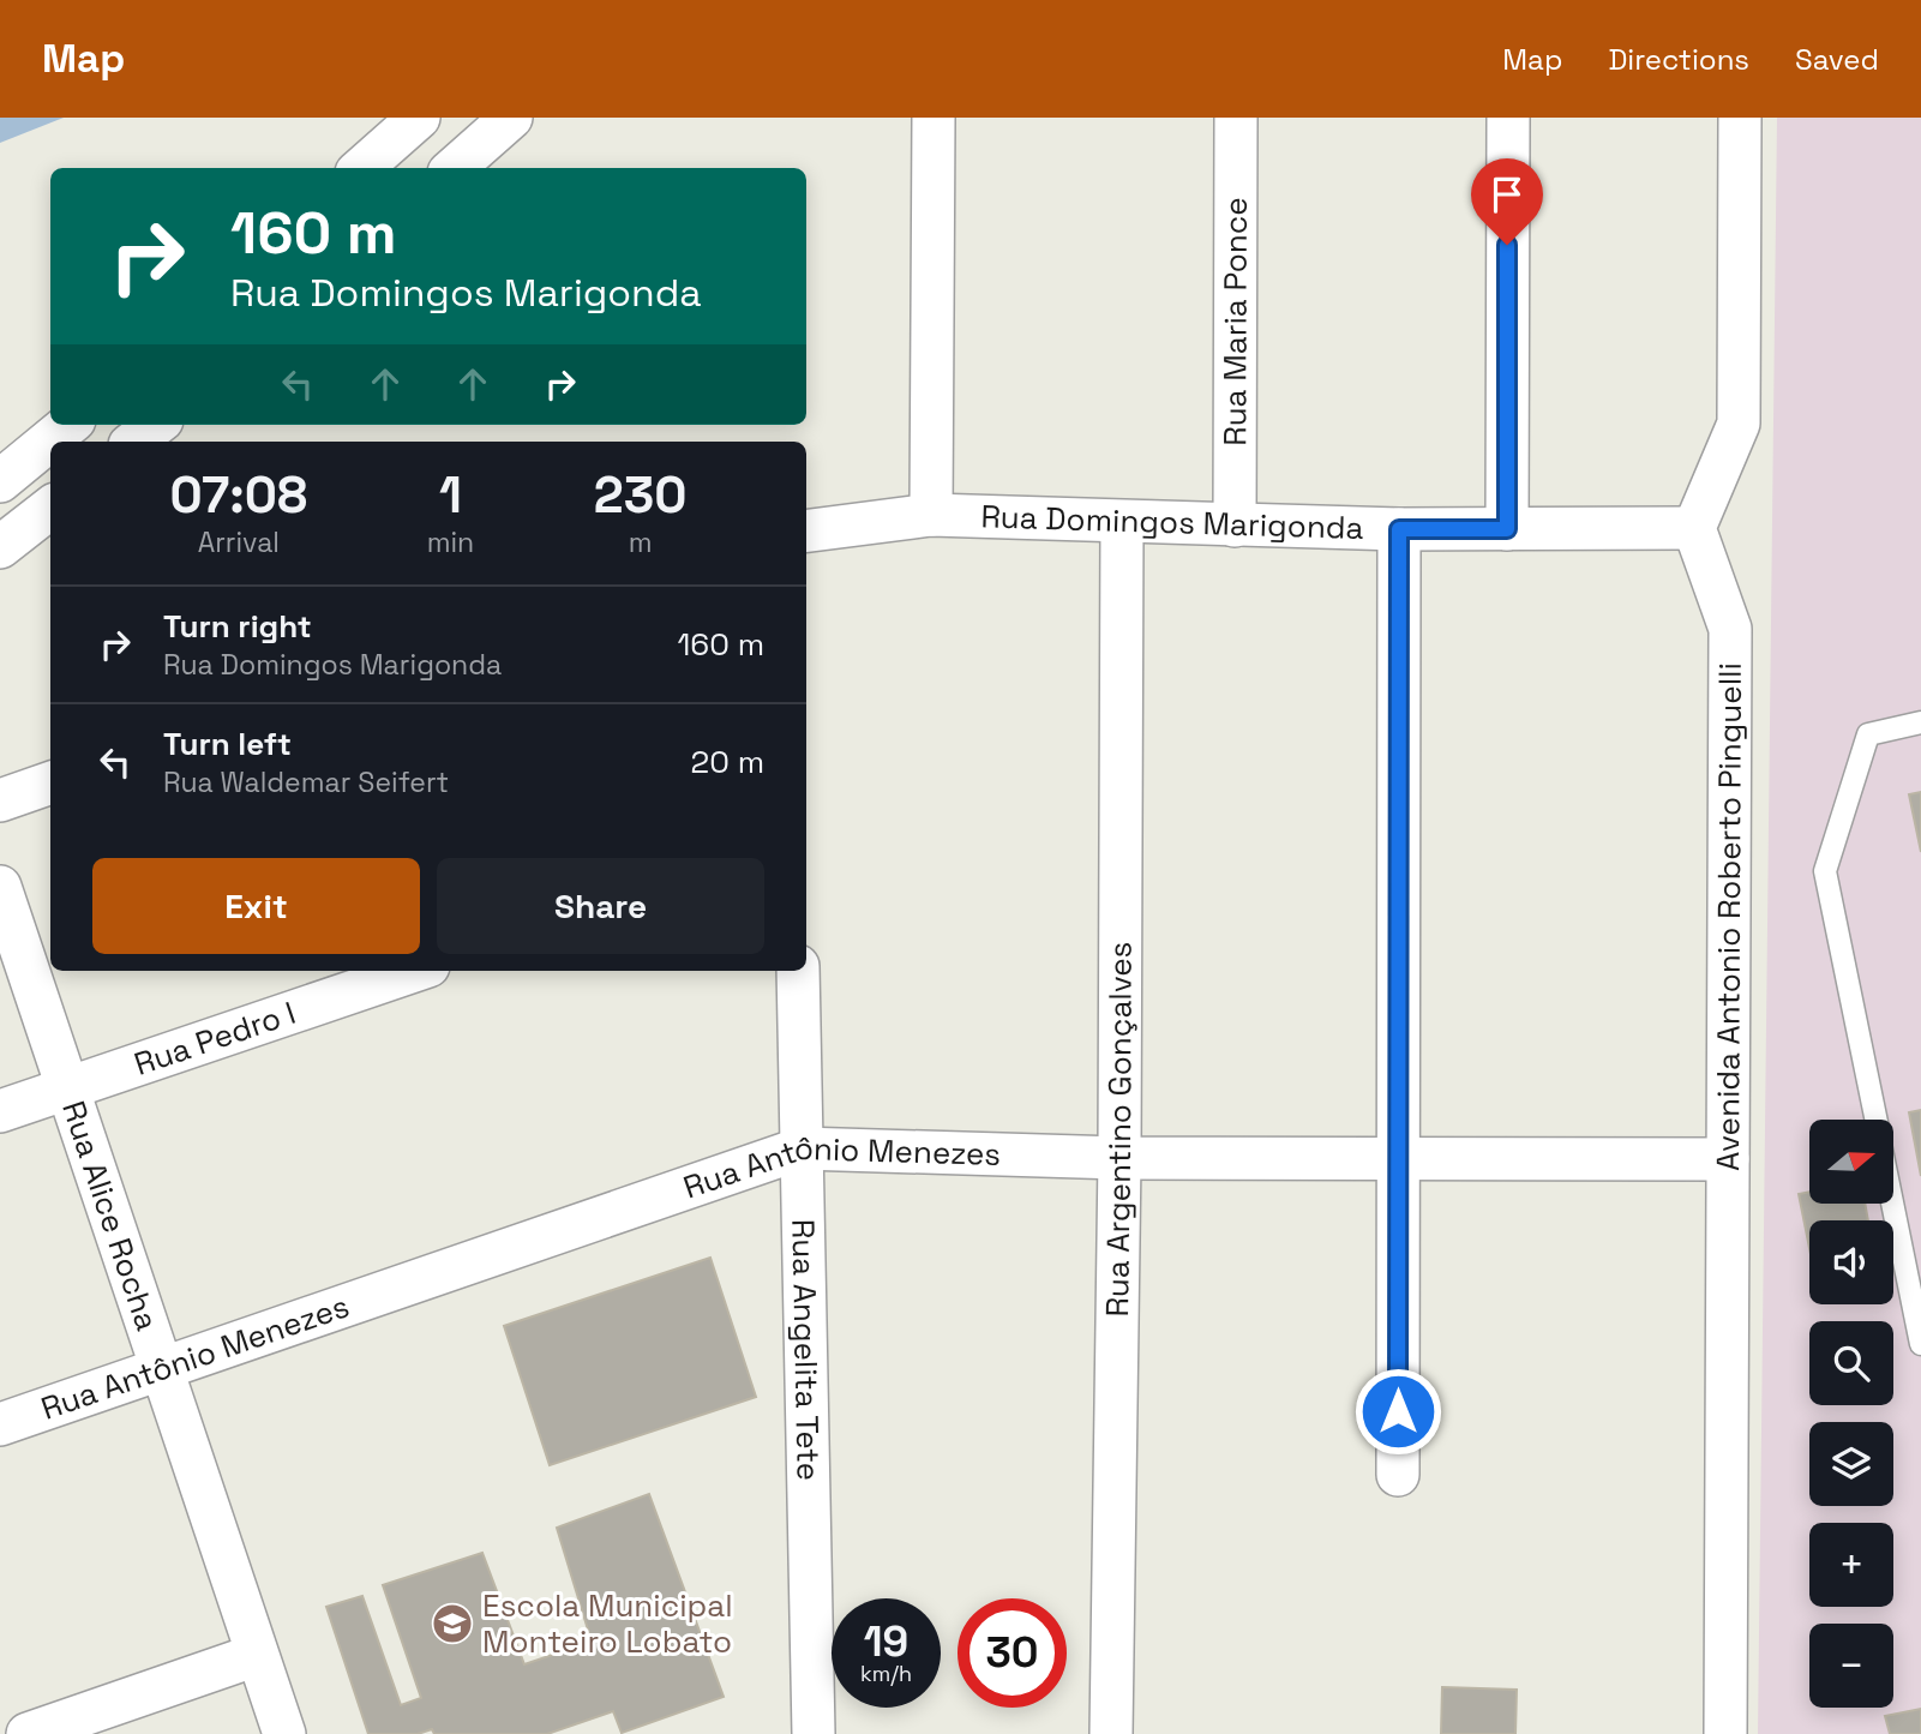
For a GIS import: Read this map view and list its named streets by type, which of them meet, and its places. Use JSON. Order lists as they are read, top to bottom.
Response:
{
  "streets": {
    "street": [
      "Rua Maria Ponce",
      "Rua Domingos Marigonda",
      "Avenida Antonio Roberto Pinguelli",
      "Rua Pedro I",
      "Rua Argentino Gonçalves",
      "Rua Antônio Menezes",
      "Rua Alice Rocha",
      "Rua Angelita Tete"
    ]
  },
  "crossings": [
    ["Rua Maria Ponce", "Rua Domingos Marigonda"],
    ["Rua Domingos Marigonda", "Avenida Antonio Roberto Pinguelli"],
    ["Rua Domingos Marigonda", "Rua Argentino Gonçalves"],
    ["Avenida Antonio Roberto Pinguelli", "Rua Antônio Menezes"],
    ["Rua Pedro I", "Rua Alice Rocha"],
    ["Rua Argentino Gonçalves", "Rua Antônio Menezes"],
    ["Rua Antônio Menezes", "Rua Alice Rocha"],
    ["Rua Antônio Menezes", "Rua Angelita Tete"]
  ],
  "places": {
    "school or university": ["Escola Municipal Monteiro Lobato"]
  },
  "north": "right",
  "page": {
    "header": "Map",
    "nav": ["Map", "Directions", "Saved"],
    "turn": ["160 m", "Rua Domingos Marigonda"],
    "eta": [
      "07:08",
      "Arrival",
      "1",
      "min",
      "230",
      "m"
    ],
    "list": [
      {
        "name": "Turn right",
        "note": "Rua Domingos Marigonda",
        "value": "160 m"
      },
      {
        "name": "Turn left",
        "note": "Rua Waldemar Seifert",
        "value": "20 m"
      }
    ],
    "buttons": ["Exit", "Share"],
    "map_buttons": ["+", "−"],
    "speed": "19 km/h",
    "limit": "30"
  }
}
